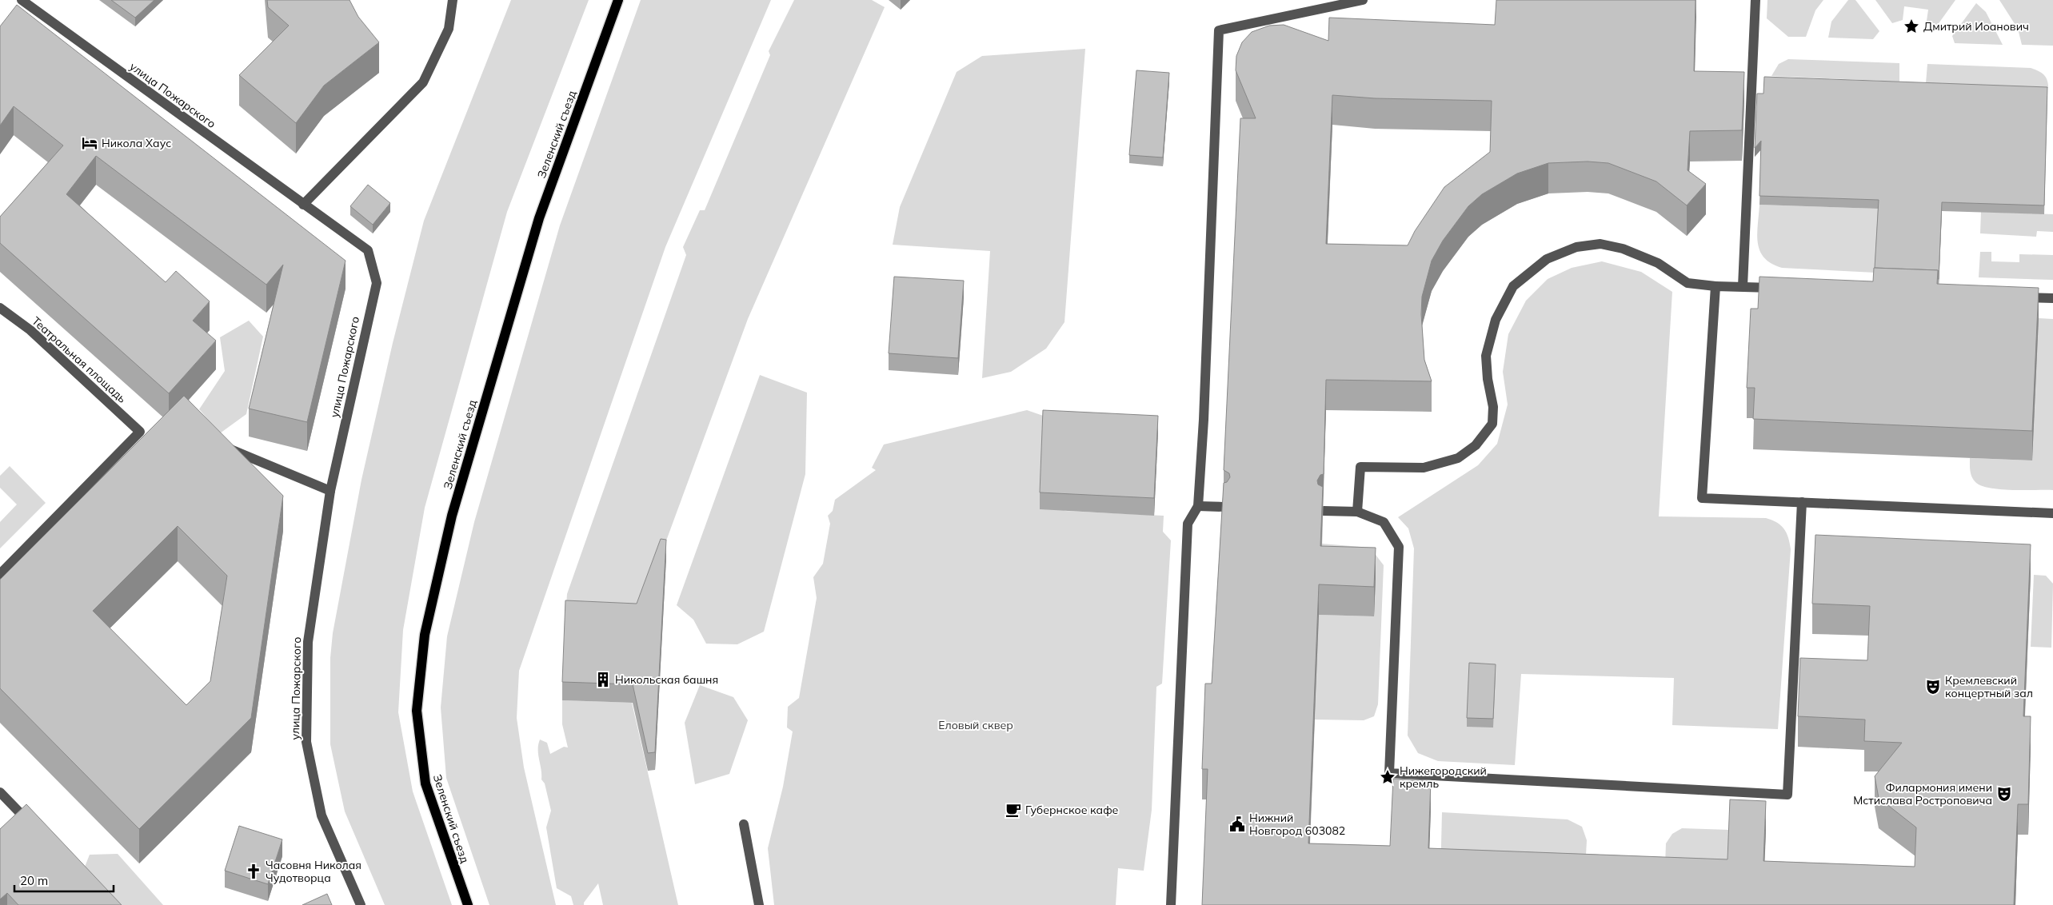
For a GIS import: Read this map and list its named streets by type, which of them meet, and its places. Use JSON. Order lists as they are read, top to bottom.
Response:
{
  "streets": {
    "main road": ["Зеленский съезд"],
    "street": ["улица Пожарского", "Театральная площадь"]
  },
  "parks": ["Еловый сквер"],
  "places": {
    "place": ["Дмитрий Иоанович", "Нижегородский кремль"],
    "hotel": ["Никола Хаус"],
    "building": ["Никольская башня"],
    "theatre": ["Кремлевский концертный зал", "Филармония имени Мстислава Ростроповича"],
    "cafe": ["Губернское кафе"],
    "public building": ["Нижний Новгород 603082"],
    "church": ["Часовня Николая Чудотворца"]
  },
  "scale_bar": "20 m"
}
